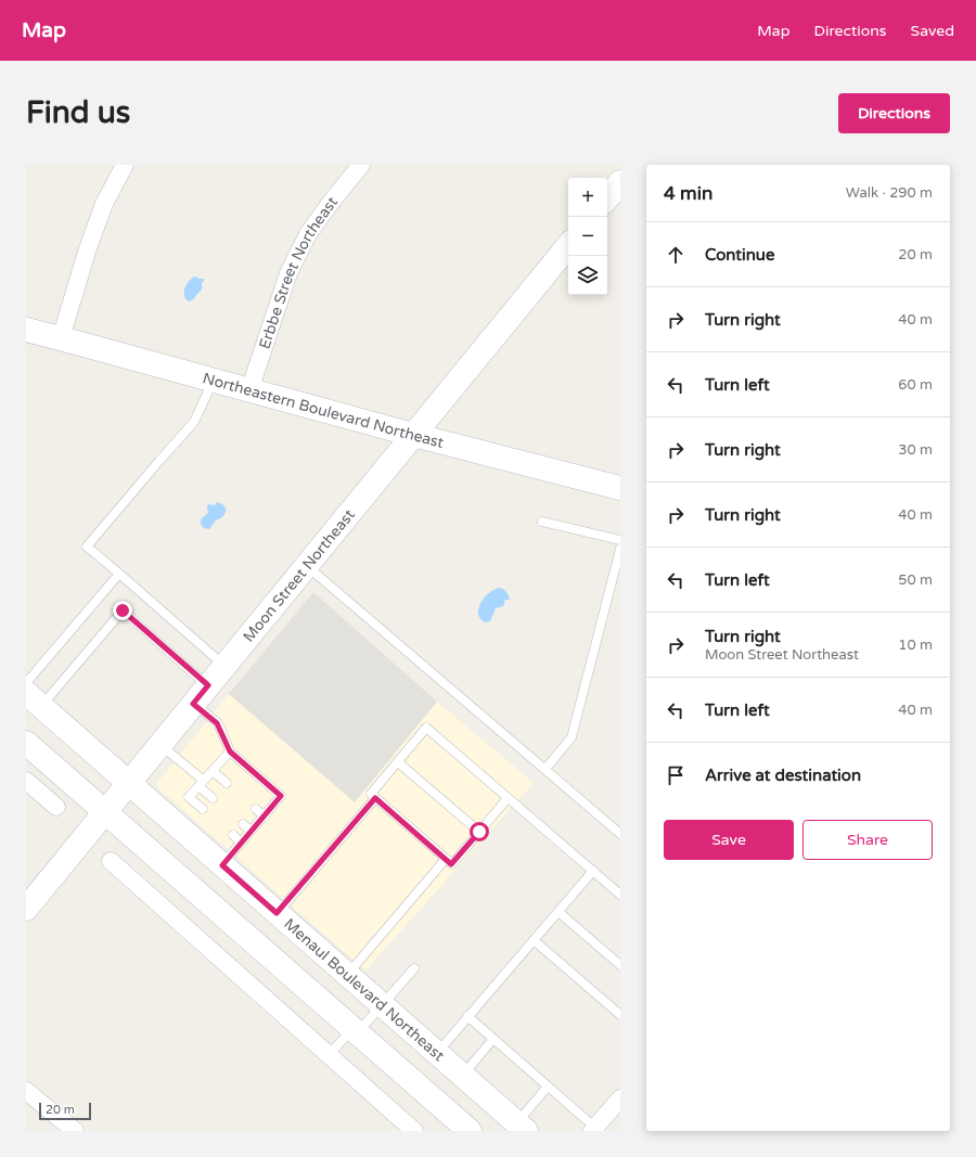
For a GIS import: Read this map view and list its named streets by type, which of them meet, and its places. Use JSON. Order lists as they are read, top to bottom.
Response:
{
  "streets": {
    "street": [
      "Erbbe Street Northeast",
      "Northeastern Boulevard Northeast",
      "Moon Street Northeast",
      "Menaul Boulevard Northeast"
    ]
  },
  "crossings": [
    ["Erbbe Street Northeast", "Northeastern Boulevard Northeast"],
    ["Northeastern Boulevard Northeast", "Moon Street Northeast"],
    ["Moon Street Northeast", "Menaul Boulevard Northeast"]
  ],
  "scale_bar": "20 m",
  "page": {
    "header": "Map",
    "nav": ["Map", "Directions", "Saved"],
    "buttons": [
      "Directions",
      ["Save", "Share"]
    ],
    "title": "Find us",
    "heading": ["4 min", "Walk · 290 m"],
    "map_buttons": ["+", "−"],
    "list": [
      ["Continue", "20 m"],
      ["Turn right", "40 m"],
      ["Turn left", "60 m"],
      ["Turn right", "30 m"],
      ["Turn right", "40 m"],
      ["Turn left", "50 m"],
      ["Turn right", "Moon Street Northeast", "10 m"],
      ["Turn left", "40 m"],
      "Arrive at destination"
    ],
    "scale": "20 m"
  }
}
